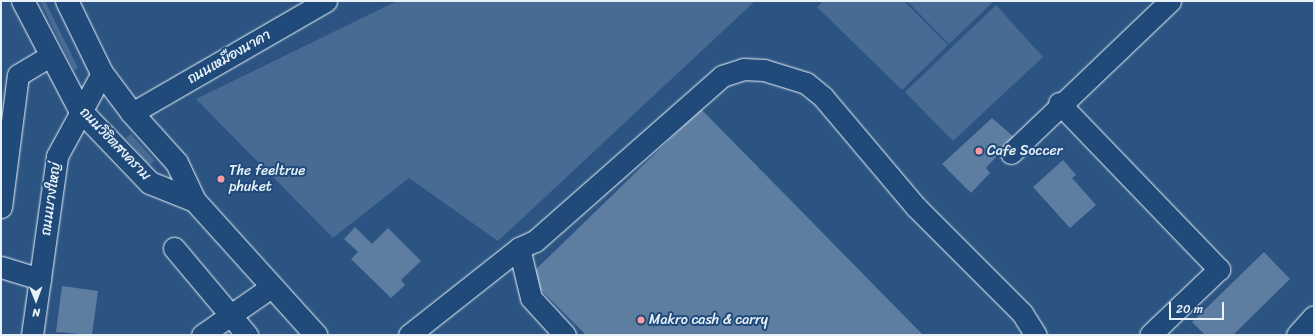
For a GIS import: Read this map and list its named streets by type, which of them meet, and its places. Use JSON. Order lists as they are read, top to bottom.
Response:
{
  "streets": {
    "main road": ["ถนนวิชิตสงคราม"],
    "street": ["ถนนเหมืองนาคา", "ถนนบางใหญ่"]
  },
  "crossings": [
    ["ถนนเหมืองนาคา", "ถนนวิชิตสงคราม"],
    ["ถนนวิชิตสงคราม", "ถนนบางใหญ่"]
  ],
  "places": ["Cafe Soccer", "The feeltrue phuket", "Makro cash & carry"],
  "scale_bar": "20 m",
  "north": "bottom"
}
